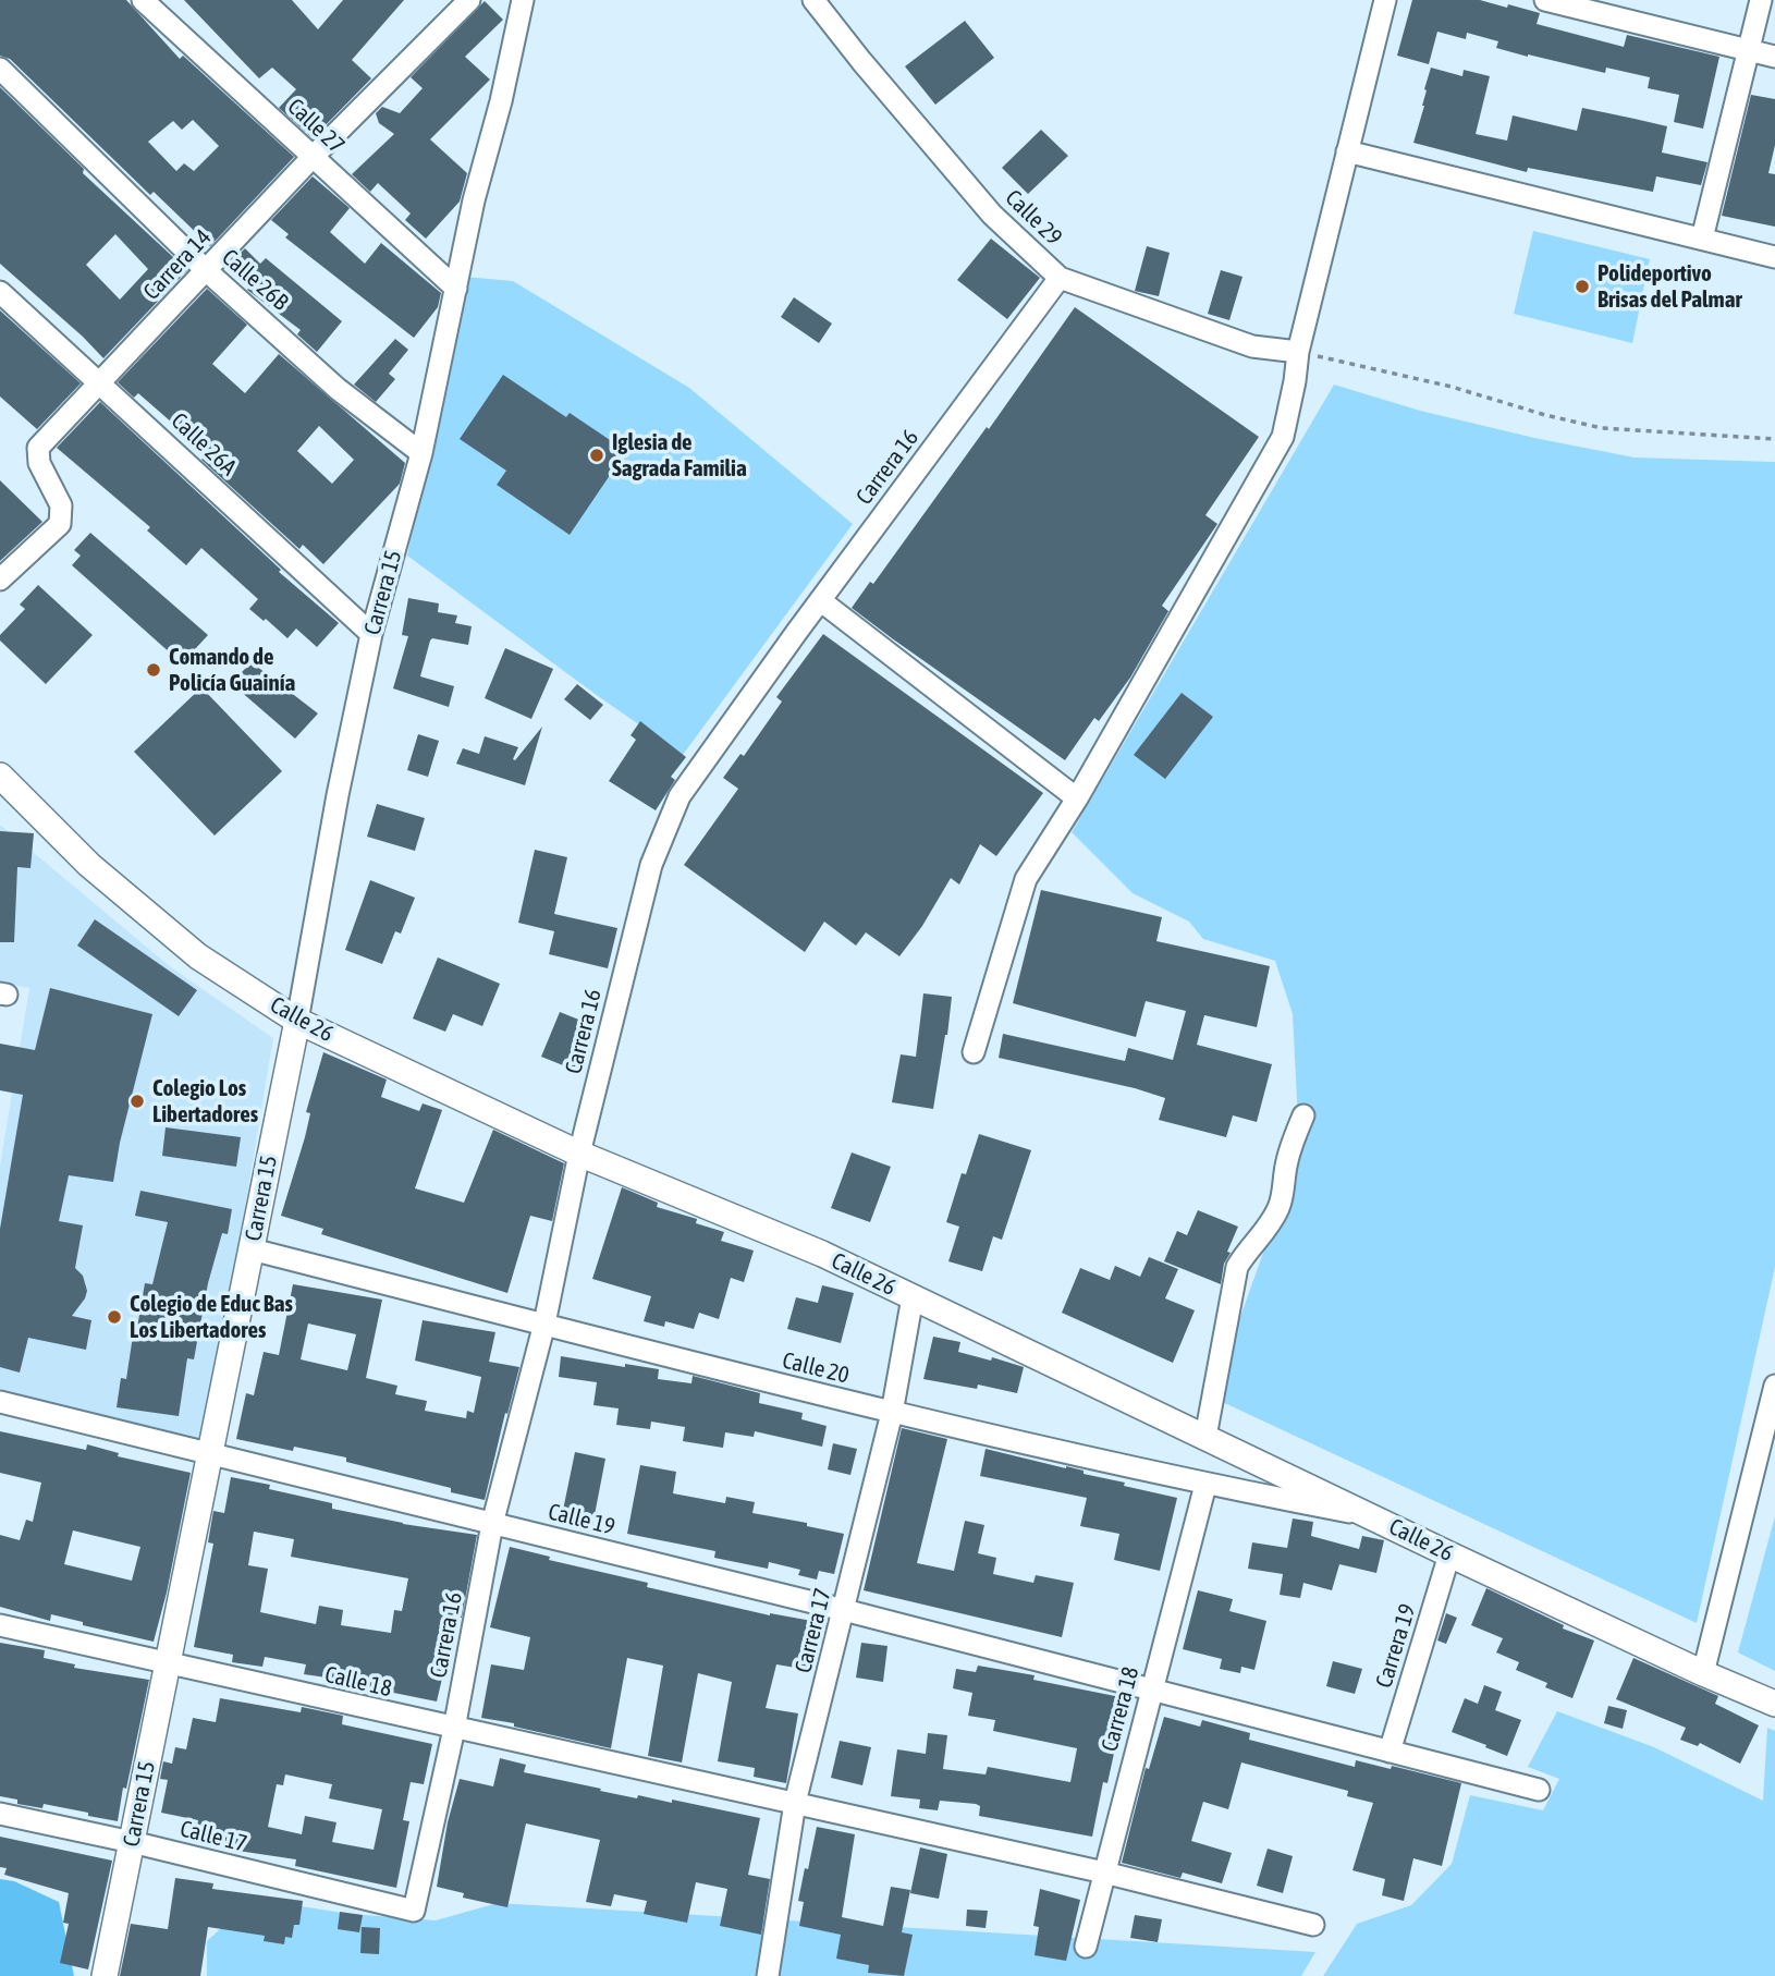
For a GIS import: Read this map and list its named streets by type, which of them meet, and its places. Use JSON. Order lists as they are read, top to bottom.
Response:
{
  "streets": {
    "street": [
      "Calle 27",
      "Calle 29",
      "Carrera 14",
      "Calle 26B",
      "Calle 26A",
      "Carrera 16",
      "Carrera 15",
      "Calle 26",
      "Calle 20",
      "Calle 19",
      "Carrera 17",
      "Carrera 19",
      "Calle 18",
      "Carrera 18",
      "Calle 17"
    ]
  },
  "crossings": [
    ["Calle 27", "Carrera 14"],
    ["Calle 27", "Carrera 15"],
    ["Calle 29", "Carrera 16"],
    ["Carrera 14", "Calle 26B"],
    ["Carrera 14", "Calle 26A"],
    ["Calle 26B", "Carrera 15"],
    ["Calle 26A", "Carrera 15"],
    ["Carrera 16", "Calle 26"],
    ["Carrera 16", "Calle 20"],
    ["Carrera 16", "Calle 19"],
    ["Carrera 16", "Calle 18"],
    ["Carrera 16", "Calle 17"],
    ["Carrera 15", "Calle 26"],
    ["Carrera 15", "Calle 20"],
    ["Carrera 15", "Calle 19"],
    ["Carrera 15", "Calle 18"],
    ["Carrera 15", "Calle 17"],
    ["Calle 26", "Calle 20"],
    ["Calle 26", "Carrera 17"],
    ["Calle 26", "Carrera 19"],
    ["Calle 20", "Carrera 17"],
    ["Calle 20", "Carrera 18"],
    ["Calle 19", "Carrera 17"],
    ["Calle 19", "Carrera 19"],
    ["Calle 19", "Carrera 18"],
    ["Carrera 17", "Calle 18"],
    ["Calle 18", "Carrera 18"]
  ],
  "places": [
    "Polideportivo Brisas del Palmar",
    "Iglesia de Sagrada Familia",
    "Comando de Policía Guainía",
    "Colegio Los Libertadores",
    "Colegio de Educ Bas Los Libertadores"
  ]
}
